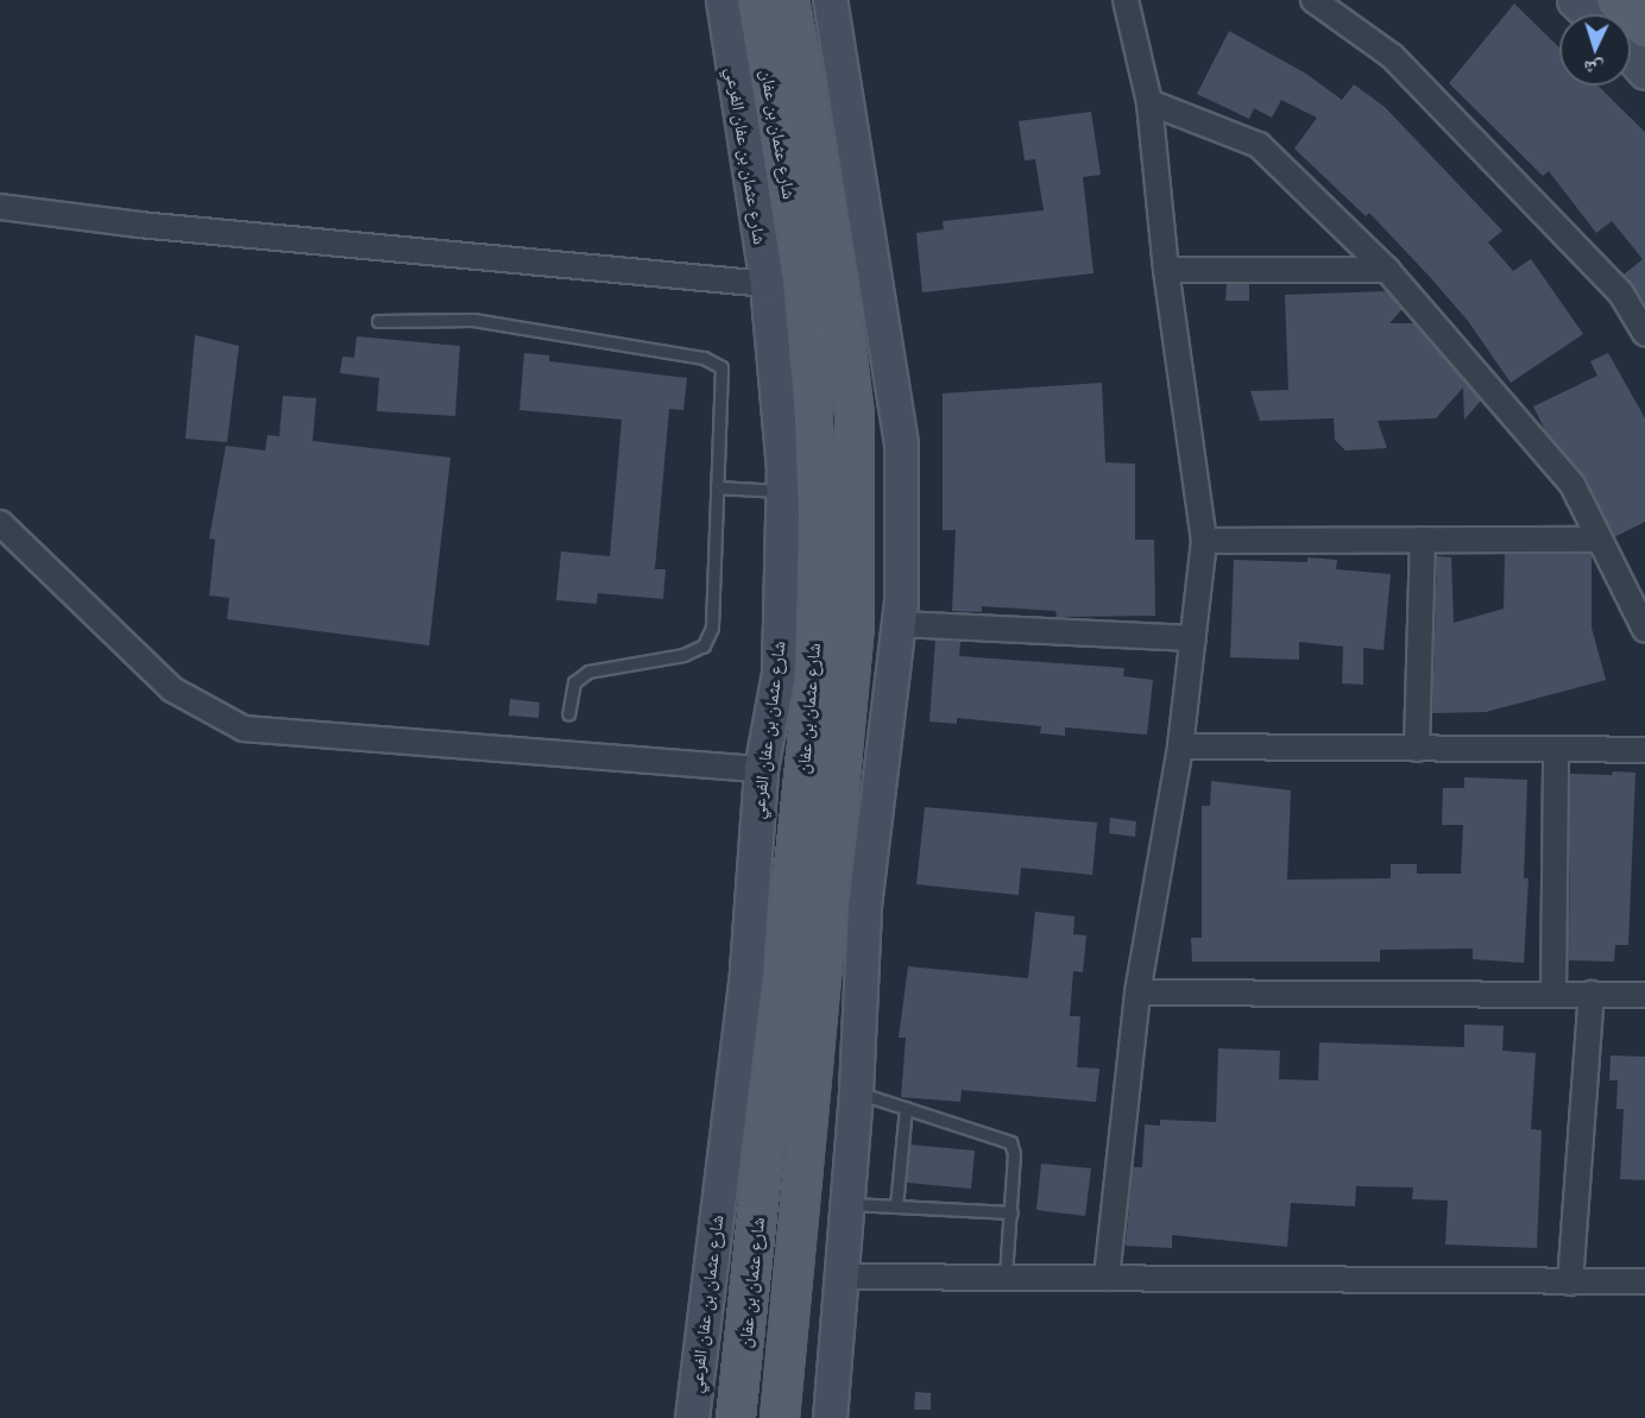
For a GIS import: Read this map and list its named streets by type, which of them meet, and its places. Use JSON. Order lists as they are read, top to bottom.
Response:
{
  "streets": {
    "main road": ["شارع عثمان بن عفان", "شارع عثمان بن عفان الفرعي"]
  },
  "north": "bottom"
}
